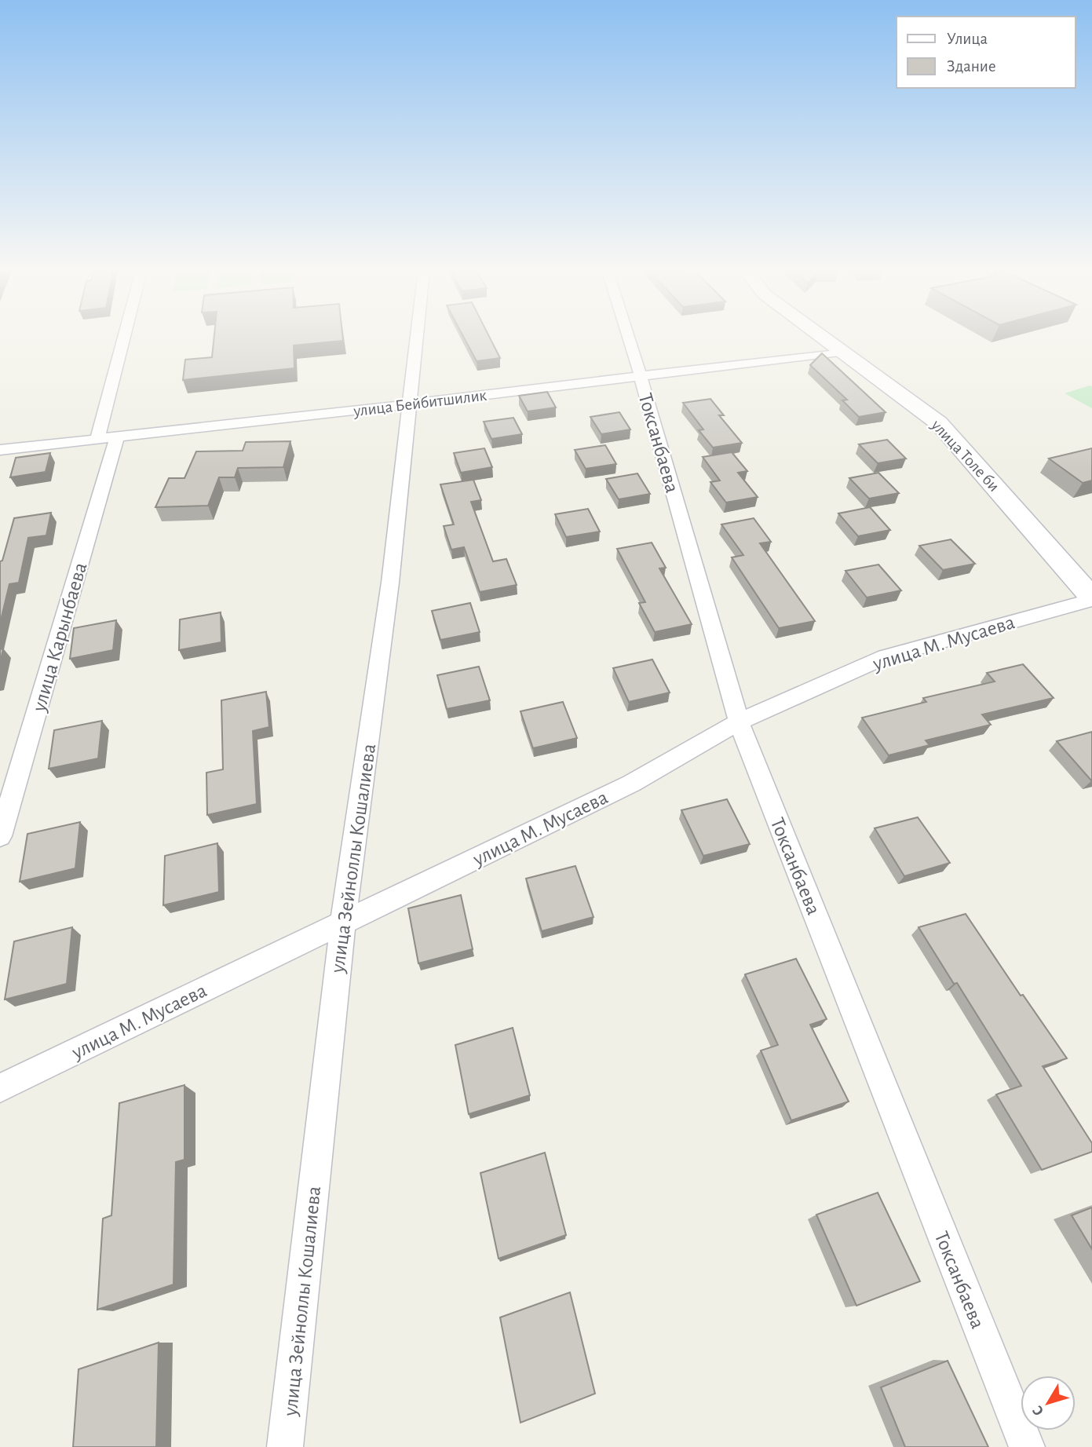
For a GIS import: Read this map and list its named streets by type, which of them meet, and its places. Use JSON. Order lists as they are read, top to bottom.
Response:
{
  "streets": {
    "street": [
      "улица Бейбитшилик",
      "Токсанбаева",
      "улица Толе би",
      "улица Карынбаева",
      "улица М. Мусаева",
      "улица Зейноллы Кошалиева"
    ]
  },
  "crossings": [
    ["улица Бейбитшилик", "Токсанбаева"],
    ["улица Бейбитшилик", "улица Толе би"],
    ["улица Бейбитшилик", "улица Карынбаева"],
    ["улица Бейбитшилик", "улица Зейноллы Кошалиева"],
    ["Токсанбаева", "улица М. Мусаева"],
    ["улица Толе би", "улица М. Мусаева"],
    ["улица М. Мусаева", "улица Зейноллы Кошалиева"]
  ],
  "legend": ["Улица", "Здание"],
  "north": "bottom left"
}
